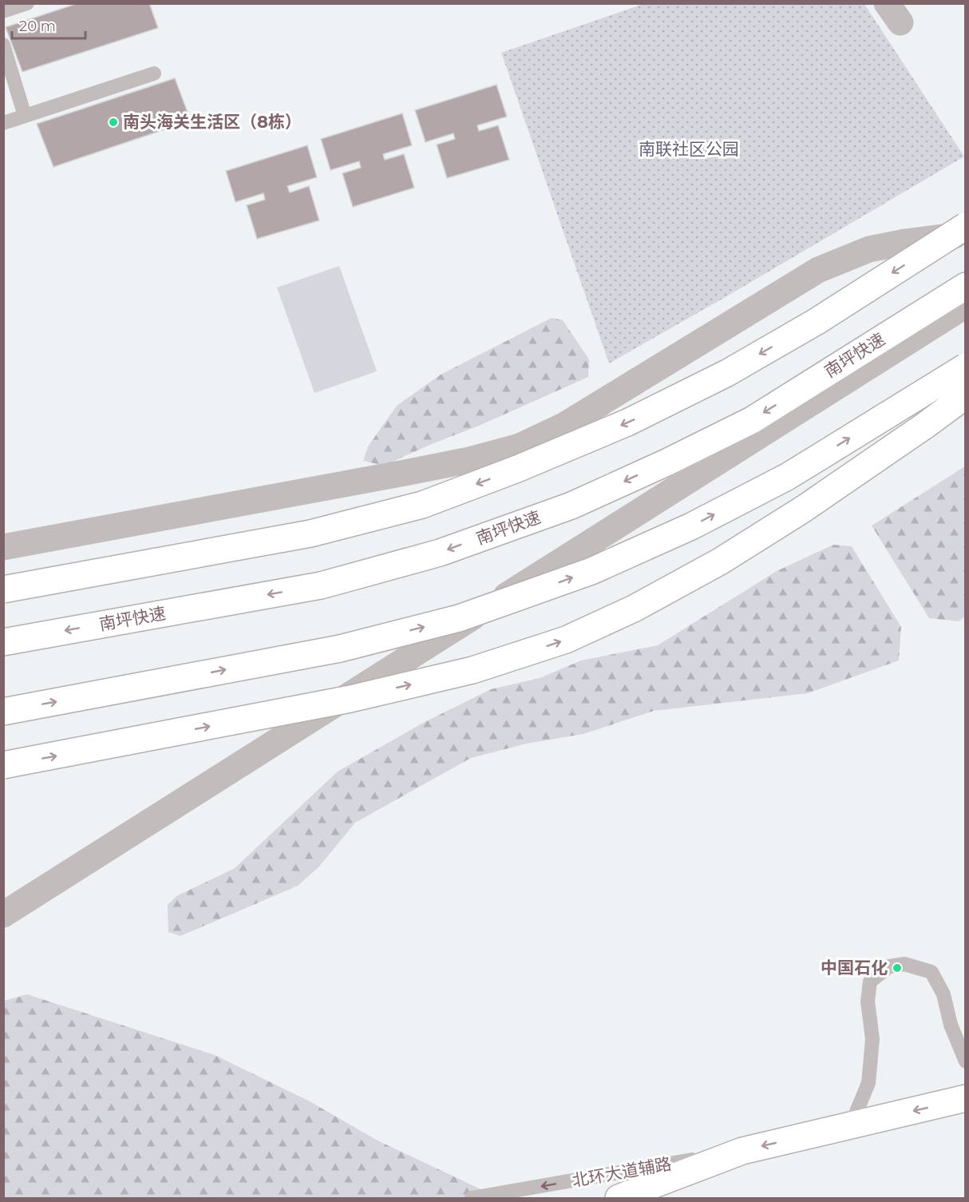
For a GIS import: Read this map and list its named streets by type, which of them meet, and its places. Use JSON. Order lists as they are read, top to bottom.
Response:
{
  "streets": {
    "main road": ["南坪快速", "北环大道辅路"]
  },
  "one_way": ["北环大道辅路"],
  "parks": ["南联社区公园"],
  "places": ["南头海关生活区（8栋）", "中国石化"],
  "scale_bar": "20 m"
}
